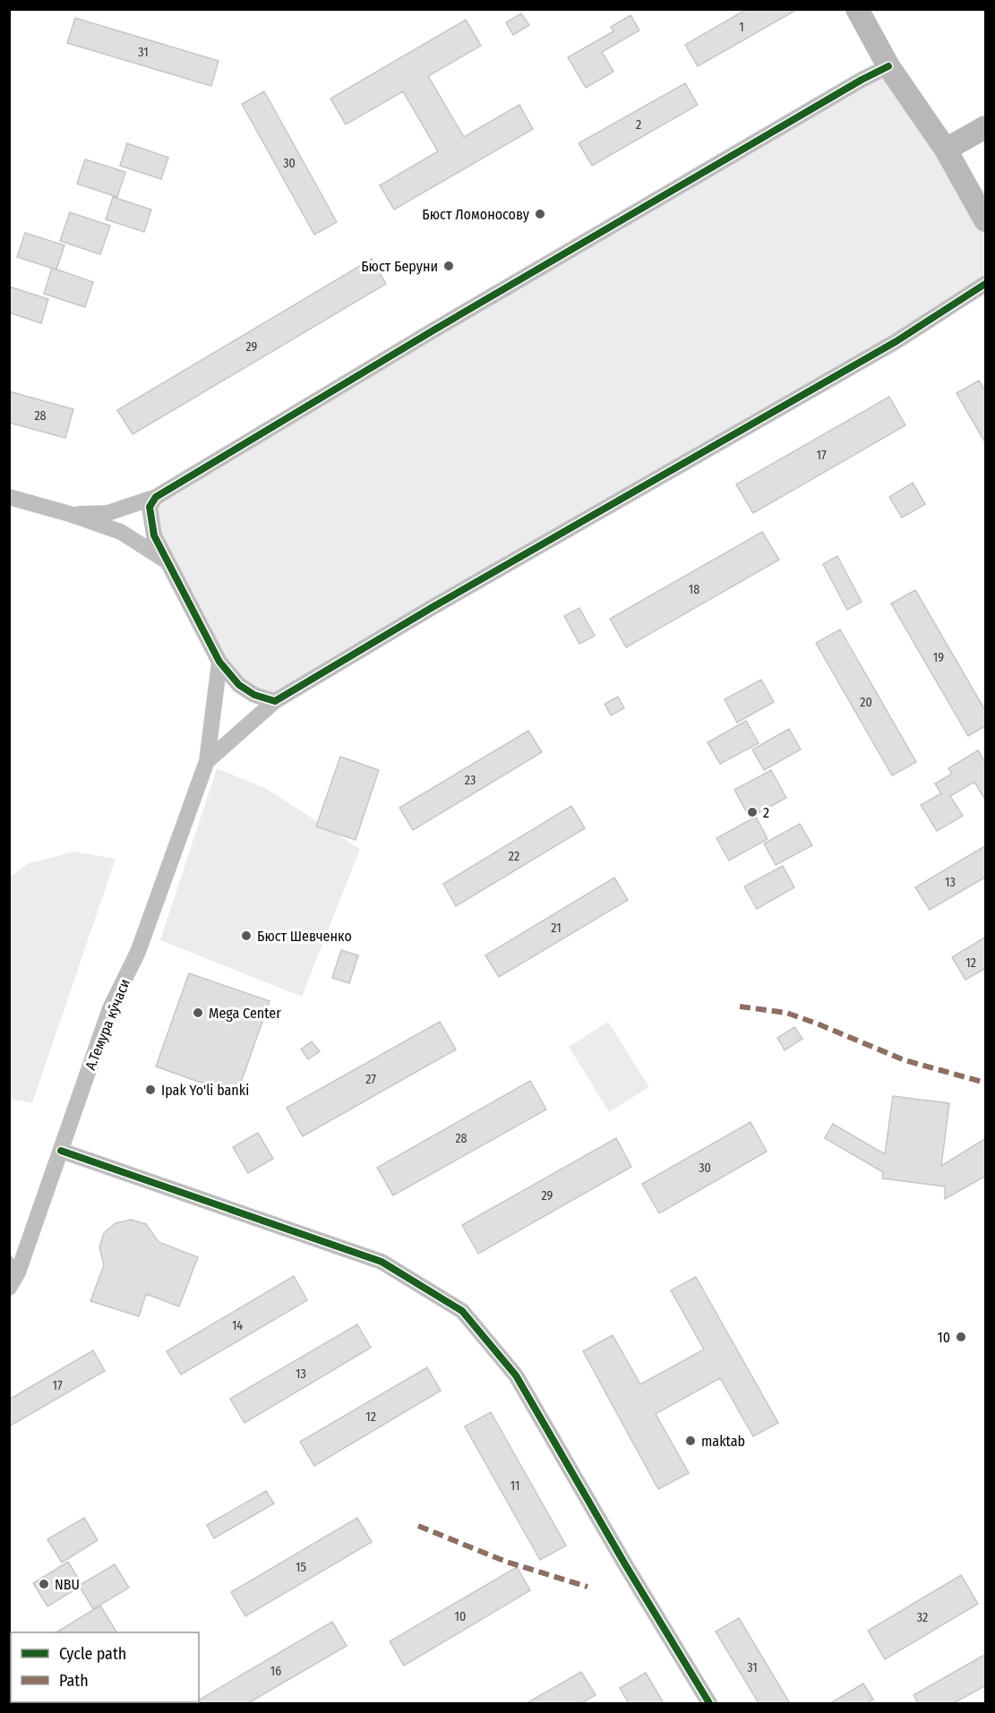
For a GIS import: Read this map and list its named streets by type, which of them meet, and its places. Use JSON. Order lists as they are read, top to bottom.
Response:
{
  "streets": {
    "street": ["А.Темура кўчаси"]
  },
  "places": [
    "Бюст Ломоносову",
    "Бюст Беруни",
    "2",
    "Бюст Шевченко",
    "Mega Center",
    "Ipak Yo'li banki",
    "10",
    "maktab",
    "NBU"
  ],
  "house_numbers": [
    "1",
    "31",
    "2",
    "30",
    "29",
    "28",
    "17",
    "18",
    "19",
    "20",
    "23",
    "22",
    "13",
    "21",
    "12",
    "27",
    "28",
    "30",
    "29",
    "14",
    "13",
    "17",
    "12",
    "11",
    "15",
    "10",
    "32",
    "31",
    "16"
  ],
  "legend": ["Cycle path", "Path"]
}
